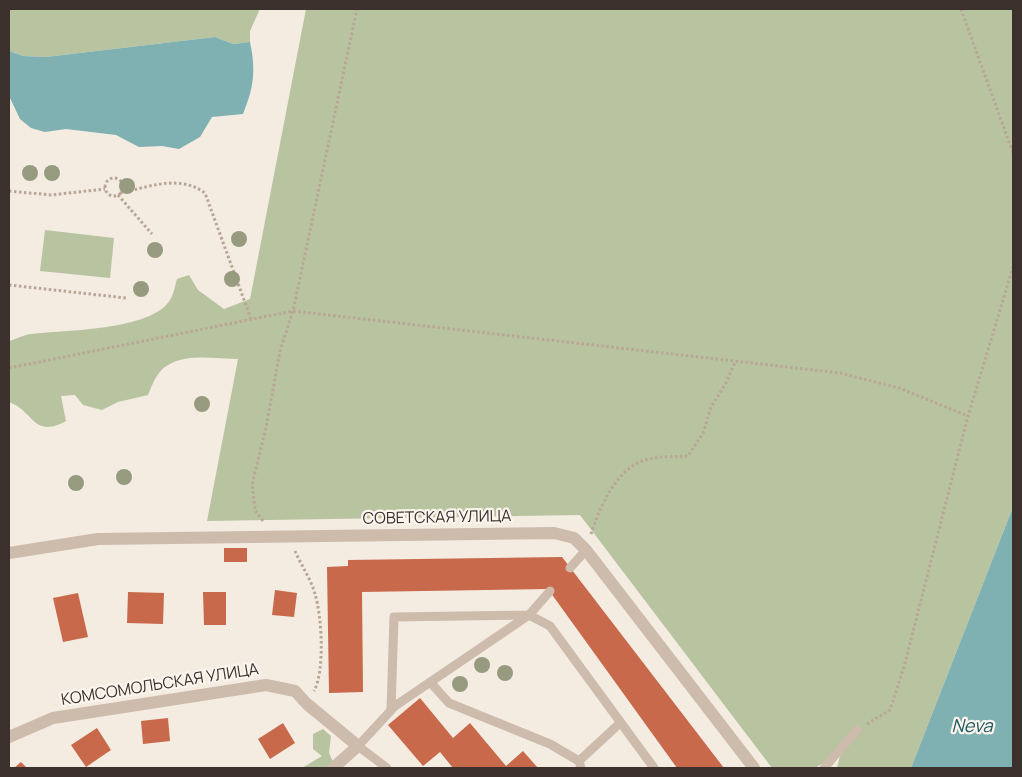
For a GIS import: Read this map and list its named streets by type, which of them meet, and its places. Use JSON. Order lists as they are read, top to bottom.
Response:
{
  "streets": {
    "street": ["СОВЕТСКАЯ УЛИЦА", "КОМСОМОЛЬСКАЯ УЛИЦА"]
  },
  "water": ["Neva"]
}
